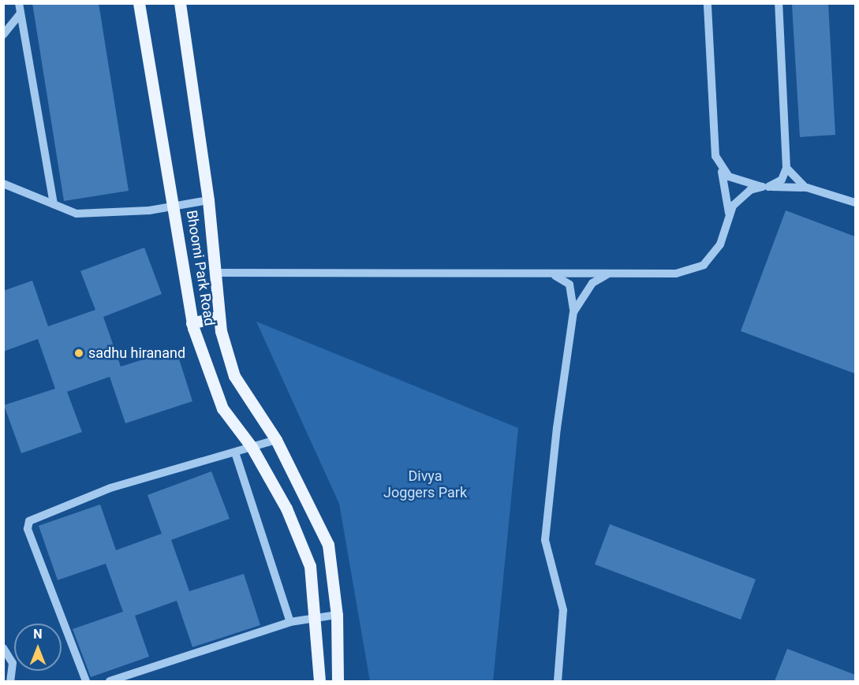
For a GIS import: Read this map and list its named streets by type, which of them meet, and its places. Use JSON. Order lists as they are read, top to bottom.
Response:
{
  "streets": {
    "main road": ["Bhoomi Park Road"]
  },
  "parks": ["Divya Joggers Park"],
  "places": ["sadhu hiranand"],
  "north": "top"
}
